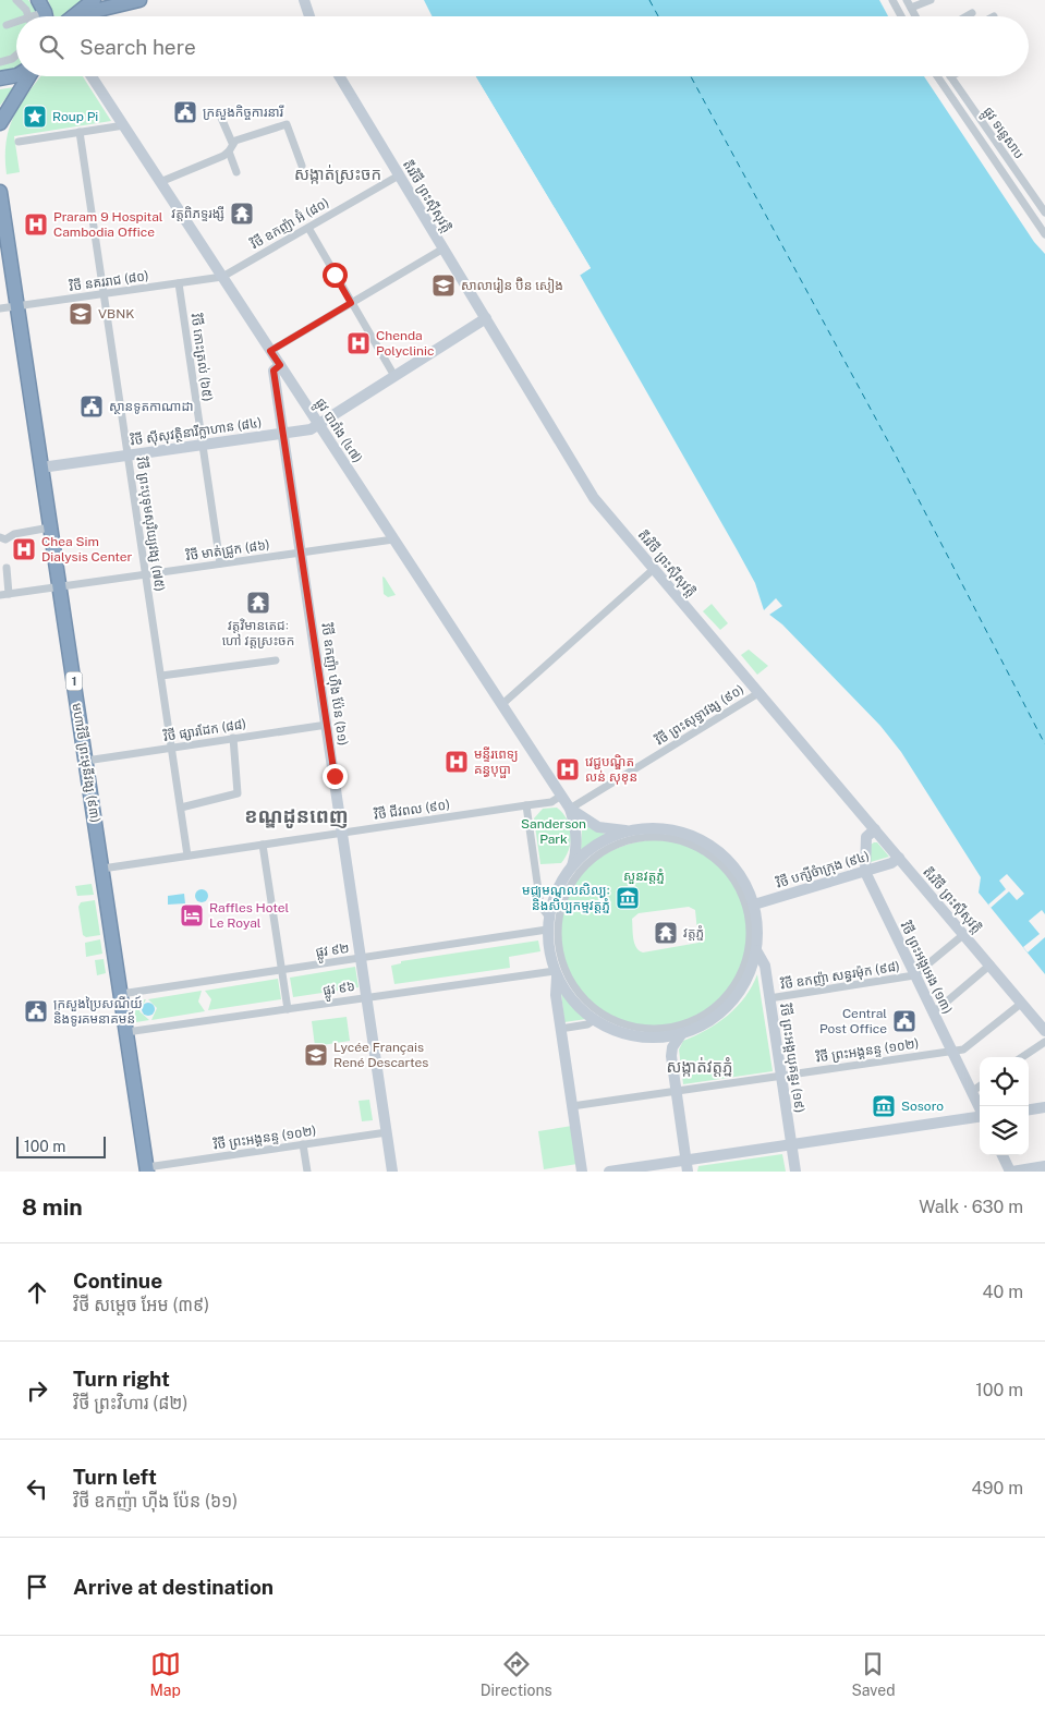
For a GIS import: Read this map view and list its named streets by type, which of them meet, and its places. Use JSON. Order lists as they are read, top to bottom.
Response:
{
  "streets": {
    "highway": ["1", "មហាវិថី ព្រះមុនីវង្ស (៩៣)"],
    "main road": [
      "តីរវិថី ព្រះស៊ីសុវត្តិ",
      "ផ្លូវ បារាំង (៤៧)",
      "វិថី ស៊ីសុវត្ថិនារីក្លាហាន (៨៤)",
      "វិថី ឧកញ៉ា ហ៊ីង ប៉ែន (៦១)",
      "វិថី បក្សីចំាក្រុង (៩៤)",
      "វិថី ព្រះអង្គអេង (១៣)",
      "វិថី ព្រះអង្គយុគន្ធរ (១៩)"
    ],
    "street": [
      "ផ្លូវ ទន្លេសាប",
      "វិថី ឧកញ៉ា អ៊ំ (៨០)",
      "វិថី នគររាជ (៨០)",
      "វិថី កោះត្រល់ (៦៥)",
      "វិថី ព្រះបុទុមសុរិយ្យវង្ស (៧៥)",
      "វិថី មាត់ជ្រូក (៨៦)",
      "វិថី ព្រះសុទ្ធាវង្ស (៩០)",
      "វិថី ផ្សារដែក (៨៨)",
      "វិថី ជីវពល (៩០)",
      "ផ្លូវ ៩២",
      "វិថី ឧកញ៉ា សន្ធរម៉ុក (៩៨)",
      "ផ្លូវ ៩៦",
      "វិថី ព្រះអង្គនន្ទ (១០២)"
    ]
  },
  "crossings": [
    ["តីរវិថី ព្រះស៊ីសុវត្តិ", "វិថី ឧកញ៉ា អ៊ំ (៨០)"],
    ["តីរវិថី ព្រះស៊ីសុវត្តិ", "វិថី ស៊ីសុវត្ថិនារីក្លាហាន (៨៤)"],
    ["តីរវិថី ព្រះស៊ីសុវត្តិ", "វិថី ព្រះសុទ្ធាវង្ស (៩០)"],
    ["តីរវិថី ព្រះស៊ីសុវត្តិ", "វិថី បក្សីចំាក្រុង (៩៤)"],
    ["តីរវិថី ព្រះស៊ីសុវត្តិ", "វិថី ព្រះអង្គអេង (១៣)"],
    ["តីរវិថី ព្រះស៊ីសុវត្តិ", "វិថី ឧកញ៉ា សន្ធរម៉ុក (៩៨)"],
    ["តីរវិថី ព្រះស៊ីសុវត្តិ", "វិថី ព្រះអង្គនន្ទ (១០២)"],
    ["វិថី ឧកញ៉ា អ៊ំ (៨០)", "វិថី នគររាជ (៨០)"],
    ["វិថី ឧកញ៉ា អ៊ំ (៨០)", "ផ្លូវ បារាំង (៤៧)"],
    ["វិថី នគររាជ (៨០)", "វិថី កោះត្រល់ (៦៥)"],
    ["វិថី នគររាជ (៨០)", "ផ្លូវ បារាំង (៤៧)"],
    ["វិថី នគររាជ (៨០)", "វិថី ព្រះបុទុមសុរិយ្យវង្ស (៧៥)"],
    ["វិថី នគររាជ (៨០)", "មហាវិថី ព្រះមុនីវង្ស (៩៣)"],
    ["វិថី កោះត្រល់ (៦៥)", "វិថី ស៊ីសុវត្ថិនារីក្លាហាន (៨៤)"],
    ["វិថី កោះត្រល់ (៦៥)", "វិថី មាត់ជ្រូក (៨៦)"],
    ["ផ្លូវ បារាំង (៤៧)", "វិថី ស៊ីសុវត្ថិនារីក្លាហាន (៨៤)"],
    ["ផ្លូវ បារាំង (៤៧)", "វិថី មាត់ជ្រូក (៨៦)"],
    ["ផ្លូវ បារាំង (៤៧)", "វិថី ឧកញ៉ា ហ៊ីង ប៉ែន (៦១)"],
    ["ផ្លូវ បារាំង (៤៧)", "វិថី ព្រះសុទ្ធាវង្ស (៩០)"],
    ["ផ្លូវ បារាំង (៤៧)", "វិថី ជីវពល (៩០)"],
    ["វិថី ស៊ីសុវត្ថិនារីក្លាហាន (៨៤)", "វិថី ព្រះបុទុមសុរិយ្យវង្ស (៧៥)"],
    ["វិថី ស៊ីសុវត្ថិនារីក្លាហាន (៨៤)", "វិថី ឧកញ៉ា ហ៊ីង ប៉ែន (៦១)"],
    ["វិថី ស៊ីសុវត្ថិនារីក្លាហាន (៨៤)", "មហាវិថី ព្រះមុនីវង្ស (៩៣)"],
    ["វិថី ព្រះបុទុមសុរិយ្យវង្ស (៧៥)", "វិថី មាត់ជ្រូក (៨៦)"],
    ["វិថី ព្រះបុទុមសុរិយ្យវង្ស (៧៥)", "វិថី ផ្សារដែក (៨៨)"],
    ["វិថី ព្រះបុទុមសុរិយ្យវង្ស (៧៥)", "វិថី ជីវពល (៩០)"],
    ["វិថី មាត់ជ្រូក (៨៦)", "វិថី ឧកញ៉ា ហ៊ីង ប៉ែន (៦១)"],
    ["វិថី មាត់ជ្រូក (៨៦)", "មហាវិថី ព្រះមុនីវង្ស (៩៣)"],
    ["វិថី ឧកញ៉ា ហ៊ីង ប៉ែន (៦១)", "វិថី ផ្សារដែក (៨៨)"],
    ["វិថី ឧកញ៉ា ហ៊ីង ប៉ែន (៦១)", "វិថី ជីវពល (៩០)"],
    ["វិថី ឧកញ៉ា ហ៊ីង ប៉ែន (៦១)", "ផ្លូវ ៩២"],
    ["វិថី ឧកញ៉ា ហ៊ីង ប៉ែន (៦១)", "ផ្លូវ ៩៦"],
    ["វិថី ឧកញ៉ា ហ៊ីង ប៉ែន (៦១)", "វិថី ព្រះអង្គនន្ទ (១០២)"],
    ["វិថី ផ្សារដែក (៨៨)", "មហាវិថី ព្រះមុនីវង្ស (៩៣)"],
    ["មហាវិថី ព្រះមុនីវង្ស (៩៣)", "វិថី ជីវពល (៩០)"],
    ["មហាវិថី ព្រះមុនីវង្ស (៩៣)", "ផ្លូវ ៩២"],
    ["មហាវិថី ព្រះមុនីវង្ស (៩៣)", "ផ្លូវ ៩៦"],
    ["មហាវិថី ព្រះមុនីវង្ស (៩៣)", "វិថី ព្រះអង្គនន្ទ (១០២)"],
    ["វិថី បក្សីចំាក្រុង (៩៤)", "វិថី ព្រះអង្គអេង (១៣)"],
    ["វិថី ព្រះអង្គអេង (១៣)", "វិថី ឧកញ៉ា សន្ធរម៉ុក (៩៨)"],
    ["វិថី ព្រះអង្គអេង (១៣)", "វិថី ព្រះអង្គនន្ទ (១០២)"],
    ["វិថី ឧកញ៉ា សន្ធរម៉ុក (៩៨)", "វិថី ព្រះអង្គយុគន្ធរ (១៩)"],
    ["វិថី ព្រះអង្គនន្ទ (១០២)", "វិថី ព្រះអង្គយុគន្ធរ (១៩)"]
  ],
  "districts": ["សង្កាត់ស្រះចក", "ខណ្ឌដូនពេញ", "សង្កាត់វត្តភ្នំ"],
  "parks": ["Sanderson Park", "សួនវត្ដភ្នំ"],
  "places": {
    "public building": [
      "ក្រសួងកិច្ចការនារី",
      "ស្ថានទូតកាណាដា",
      "ក្រសួងប្រៃសណីយ៍ និងទូរគមនាគមន៍",
      "Central Post Office"
    ],
    "place": ["Roup Pi"],
    "temple": ["វត្តពិភទ្ទរង្សី", "វត្តវិមានតេជៈ ហៅ វត្តស្រះចក", "វត្ដភ្នំ"],
    "hospital": [
      "Praram 9 Hospital Cambodia Office",
      "Chenda Polyclinic",
      "Chea Sim Dialysis Center",
      "មន្ទីរពេទ្យ គន្ធបុប្ផា",
      "វេជ្ជបណ្ឌិត លន់ សុខុន"
    ],
    "school or university": ["សាលារៀន ប៊ិន សៀង", "VBNK", "Lycée Français René Descartes"],
    "museum": ["មជ្ឈមណ្ឌលសិល្បៈ និងសិប្បកម្មវត្តភ្នំ", "Sosoro"],
    "hotel": ["Raffles Hotel Le Royal"]
  },
  "scale_bar": "100 m",
  "page": {
    "search": "Search here",
    "scale": "100 m",
    "heading": ["8 min", "Walk · 630 m"],
    "list": [
      ["Continue", "វិថី សម្តេច អែម (៣៩)", "40 m"],
      ["Turn right", "វិថី ព្រះវិហារ (៨២)", "100 m"],
      ["Turn left", "វិថី ឧកញ៉ា ហ៊ីង ប៉ែន (៦១)", "490 m"],
      "Arrive at destination"
    ],
    "nav": ["Map", "Directions", "Saved"]
  }
}
